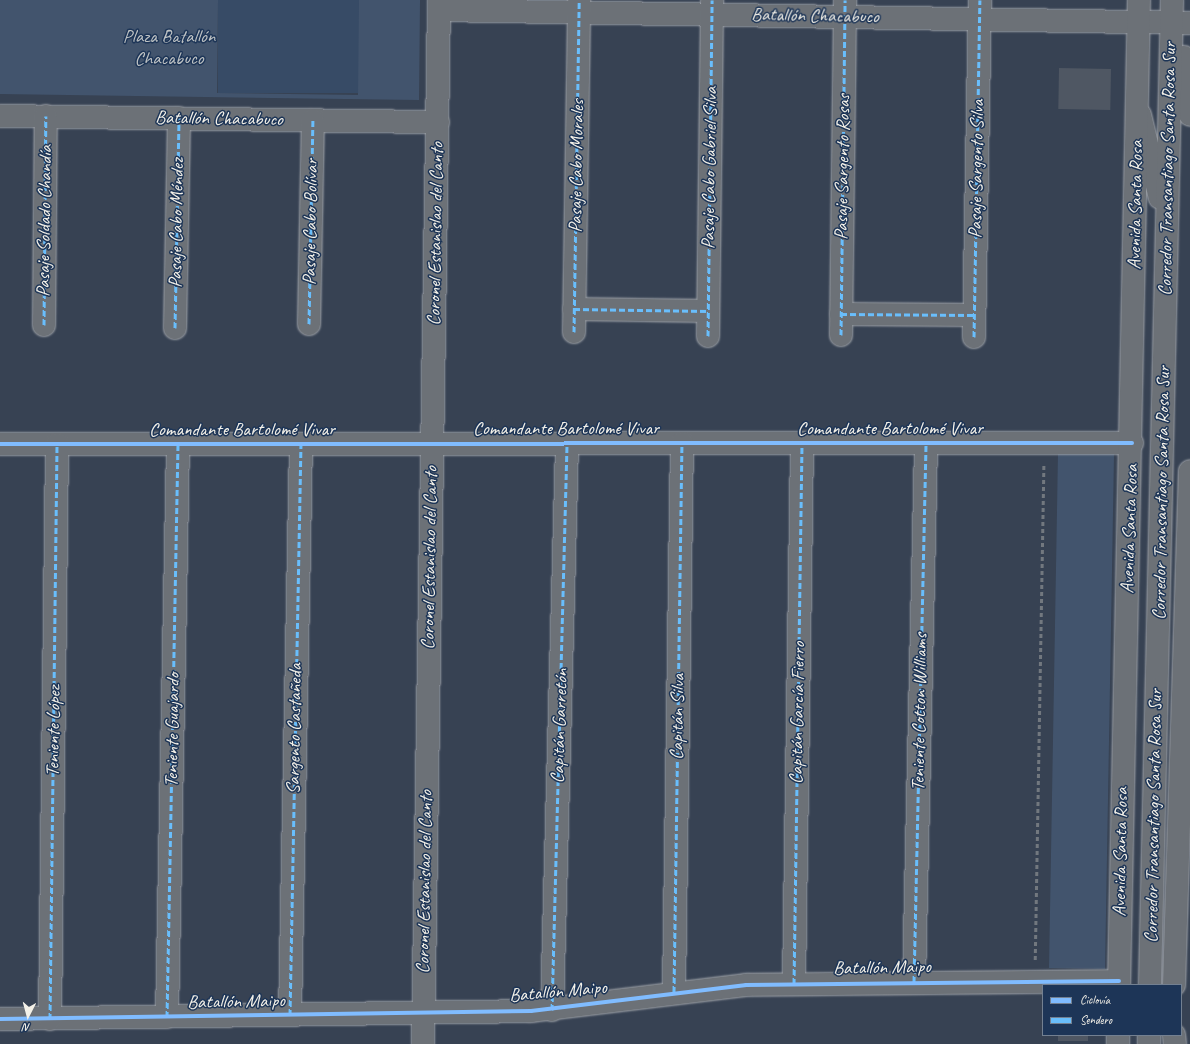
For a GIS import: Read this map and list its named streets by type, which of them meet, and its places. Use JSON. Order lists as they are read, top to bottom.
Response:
{
  "streets": {
    "street": [
      "Batallón Chacabuco",
      "Pasaje Cabo Morales",
      "Pasaje Sargento Rosas",
      "Pasaje Cabo Gabriel Silva",
      "Pasaje Sargento Silva",
      "Corredor Transantiago Santa Rosa Sur",
      "Avenida Santa Rosa",
      "Pasaje Soldado Chandía",
      "Pasaje Cabo Bolívar",
      "Pasaje Cabo Méndez",
      "Coronel Estanislao del Canto",
      "Comandante Bartolomé Vivar",
      "Teniente Cotton Williams",
      "Capitán García Fierro",
      "Capitán Silva",
      "Capitán Garretón",
      "Sargento Castañeda",
      "Teniente Guajardo",
      "Teniente López",
      "Batallón Maipo"
    ]
  },
  "crossings": [
    ["Batallón Chacabuco", "Pasaje Cabo Morales"],
    ["Batallón Chacabuco", "Pasaje Sargento Rosas"],
    ["Batallón Chacabuco", "Pasaje Cabo Gabriel Silva"],
    ["Batallón Chacabuco", "Pasaje Sargento Silva"],
    ["Batallón Chacabuco", "Corredor Transantiago Santa Rosa Sur"],
    ["Batallón Chacabuco", "Avenida Santa Rosa"],
    ["Batallón Chacabuco", "Pasaje Soldado Chandía"],
    ["Batallón Chacabuco", "Pasaje Cabo Bolívar"],
    ["Batallón Chacabuco", "Pasaje Cabo Méndez"],
    ["Batallón Chacabuco", "Coronel Estanislao del Canto"],
    ["Pasaje Sargento Rosas", "Pasaje Sargento Silva"],
    ["Avenida Santa Rosa", "Comandante Bartolomé Vivar"],
    ["Avenida Santa Rosa", "Batallón Maipo"],
    ["Coronel Estanislao del Canto", "Comandante Bartolomé Vivar"],
    ["Coronel Estanislao del Canto", "Batallón Maipo"],
    ["Comandante Bartolomé Vivar", "Teniente Cotton Williams"],
    ["Comandante Bartolomé Vivar", "Capitán García Fierro"],
    ["Comandante Bartolomé Vivar", "Capitán Silva"],
    ["Comandante Bartolomé Vivar", "Capitán Garretón"],
    ["Comandante Bartolomé Vivar", "Sargento Castañeda"],
    ["Comandante Bartolomé Vivar", "Teniente Guajardo"],
    ["Comandante Bartolomé Vivar", "Teniente López"],
    ["Teniente Cotton Williams", "Batallón Maipo"],
    ["Capitán García Fierro", "Batallón Maipo"],
    ["Capitán Silva", "Batallón Maipo"],
    ["Capitán Garretón", "Batallón Maipo"],
    ["Sargento Castañeda", "Batallón Maipo"],
    ["Teniente Guajardo", "Batallón Maipo"],
    ["Teniente López", "Batallón Maipo"]
  ],
  "parks": ["Plaza Batallón Chacabuco"],
  "legend": ["Ciclovía", "Sendero"],
  "north": "bottom"
}
